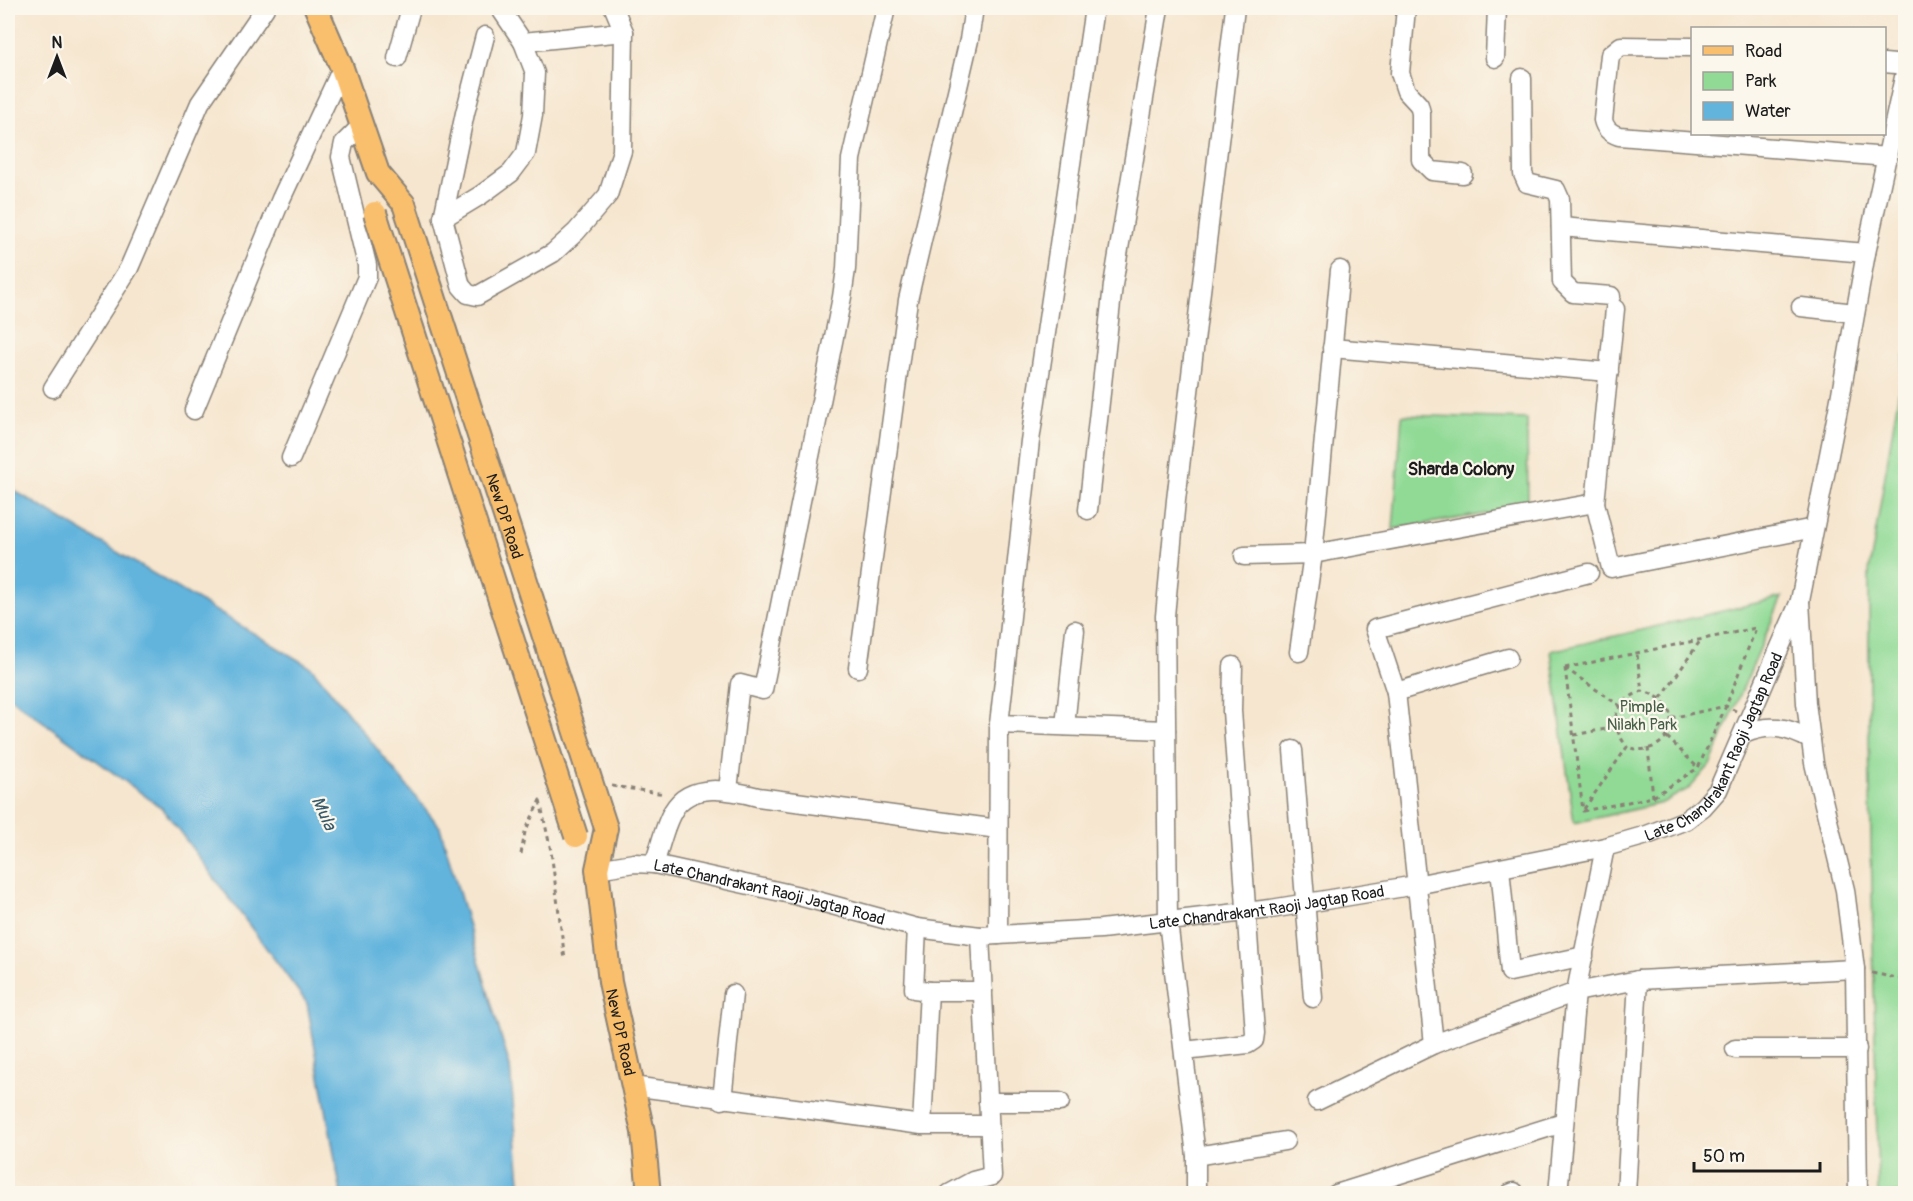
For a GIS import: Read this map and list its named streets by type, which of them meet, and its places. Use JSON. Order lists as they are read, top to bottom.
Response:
{
  "streets": {
    "main road": ["New DP Road"],
    "street": ["Late Chandrakant Raoji Jagtap Road"]
  },
  "crossings": [
    ["New DP Road", "Late Chandrakant Raoji Jagtap Road"]
  ],
  "districts": ["Sharda Colony"],
  "water": ["Mula"],
  "parks": ["Pimple Nilakh Park"],
  "legend": ["Road", "Park", "Water"],
  "scale_bar": "50 m",
  "north": "top"
}
